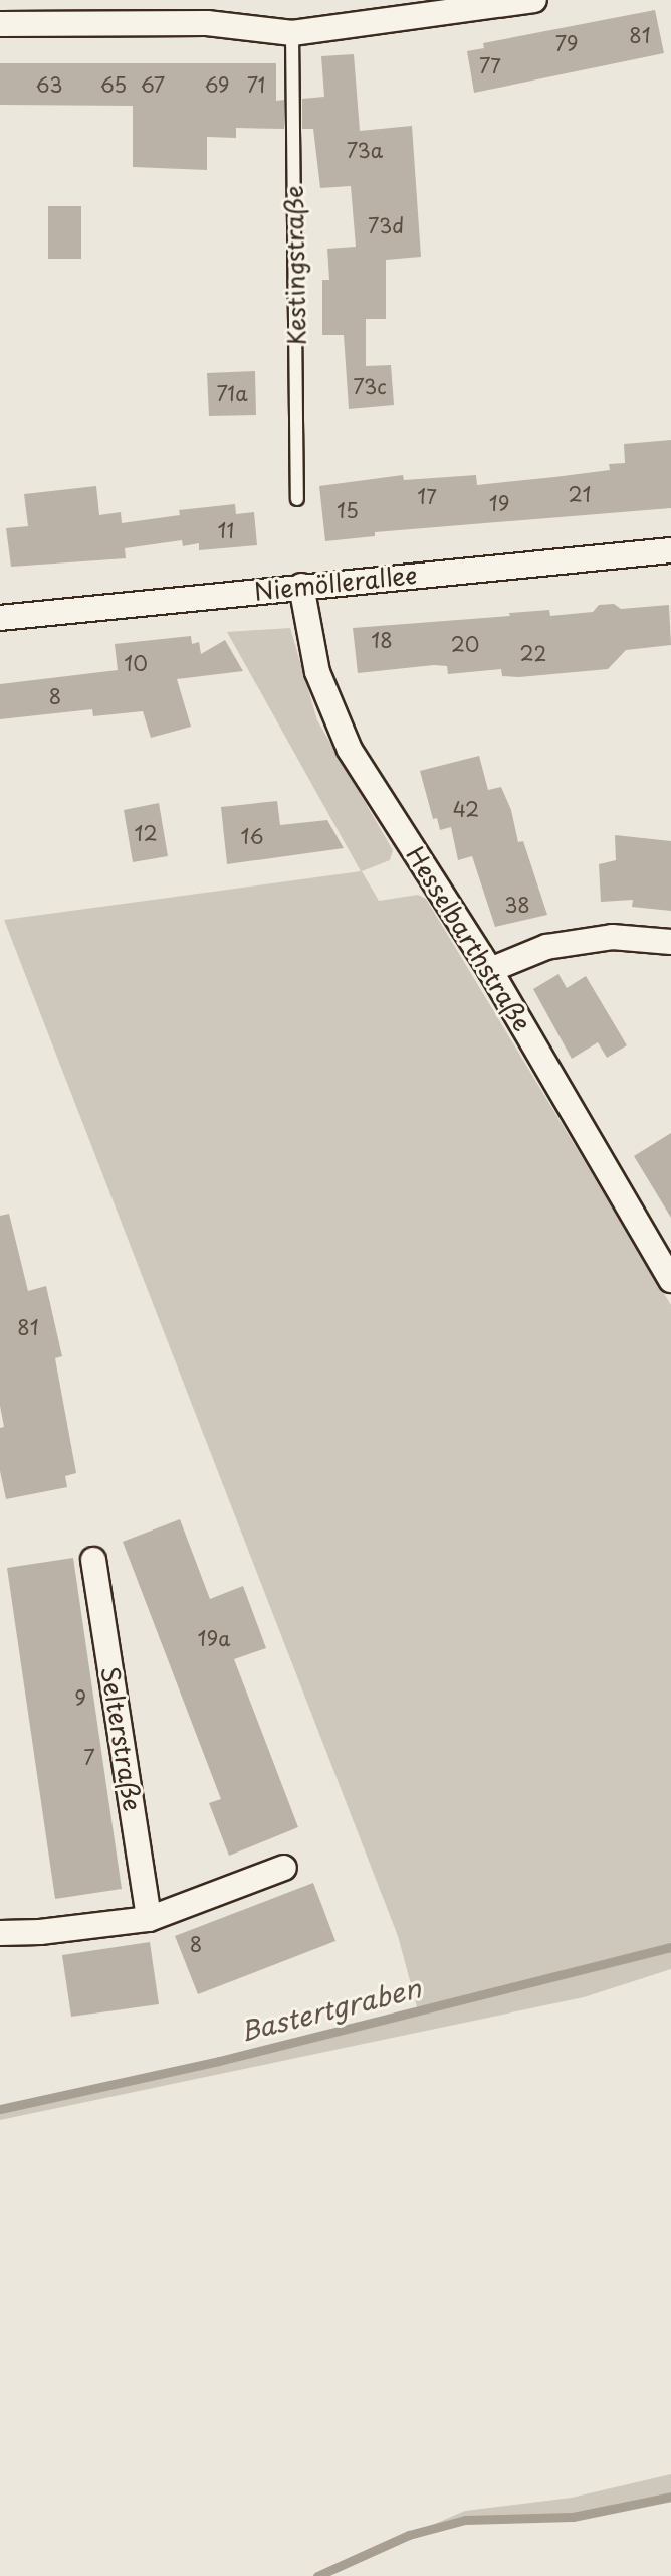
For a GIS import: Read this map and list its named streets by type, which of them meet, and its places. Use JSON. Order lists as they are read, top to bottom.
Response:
{
  "streets": {
    "street": ["Niemöllerallee", "Hesselbarthstraße", "Selterstraße"],
    "lane": ["Kestingstraße"]
  },
  "crossings": [
    ["Niemöllerallee", "Hesselbarthstraße"]
  ],
  "water": ["Bastertgraben"],
  "house_numbers": [
    "81",
    "79",
    "77",
    "63",
    "65",
    "67",
    "69",
    "71",
    "73a",
    "73d",
    "73c",
    "71a",
    "21",
    "17",
    "19",
    "15",
    "11",
    "18",
    "20",
    "22",
    "10",
    "8",
    "42",
    "12",
    "16",
    "38",
    "81",
    "19a",
    "9",
    "7",
    "8"
  ]
}
